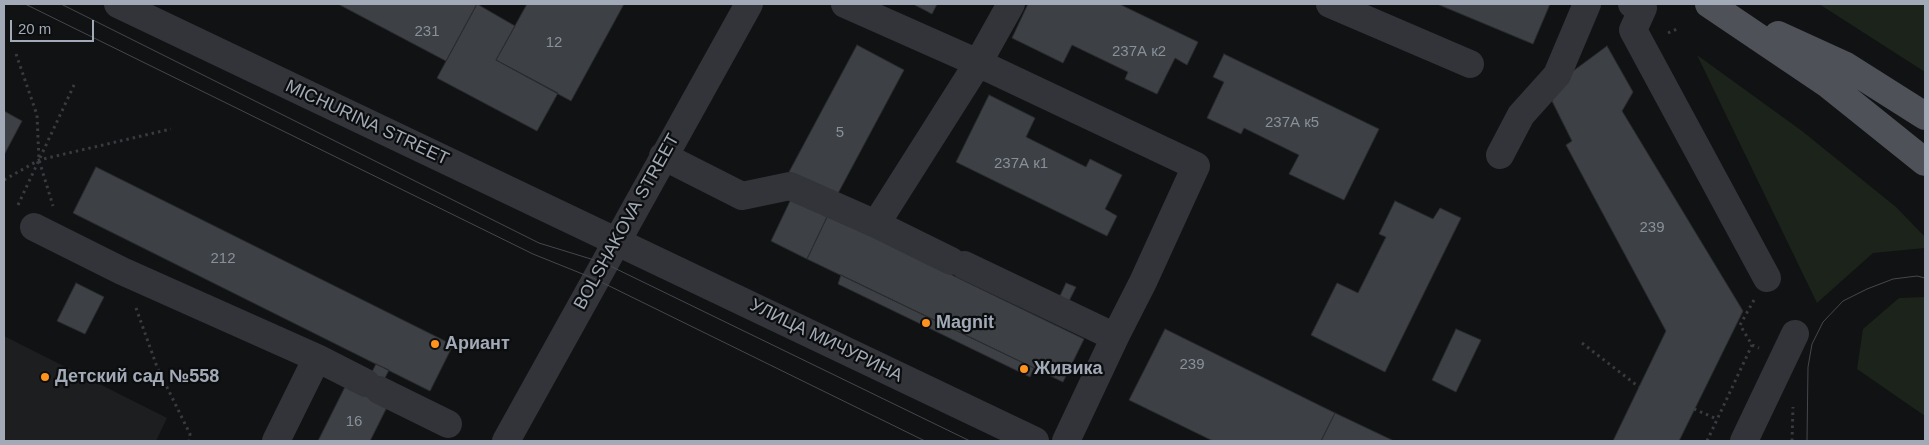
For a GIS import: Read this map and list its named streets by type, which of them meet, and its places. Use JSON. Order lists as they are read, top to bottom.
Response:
{
  "streets": {
    "street": ["MICHURINA STREET", "BOLSHAKOVA STREET", "УЛИЦА МИЧУРИНА"]
  },
  "crossings": [
    ["MICHURINA STREET", "BOLSHAKOVA STREET"],
    ["MICHURINA STREET", "УЛИЦА МИЧУРИНА"],
    ["BOLSHAKOVA STREET", "УЛИЦА МИЧУРИНА"]
  ],
  "places": [
    "Magnit",
    "Ариант",
    "Живика",
    "Детский сад №558"
  ],
  "house_numbers": [
    "231",
    "12",
    "237А к2",
    "237А к5",
    "5",
    "237А к1",
    "239",
    "212",
    "239",
    "16"
  ],
  "scale_bar": "20 m"
}
